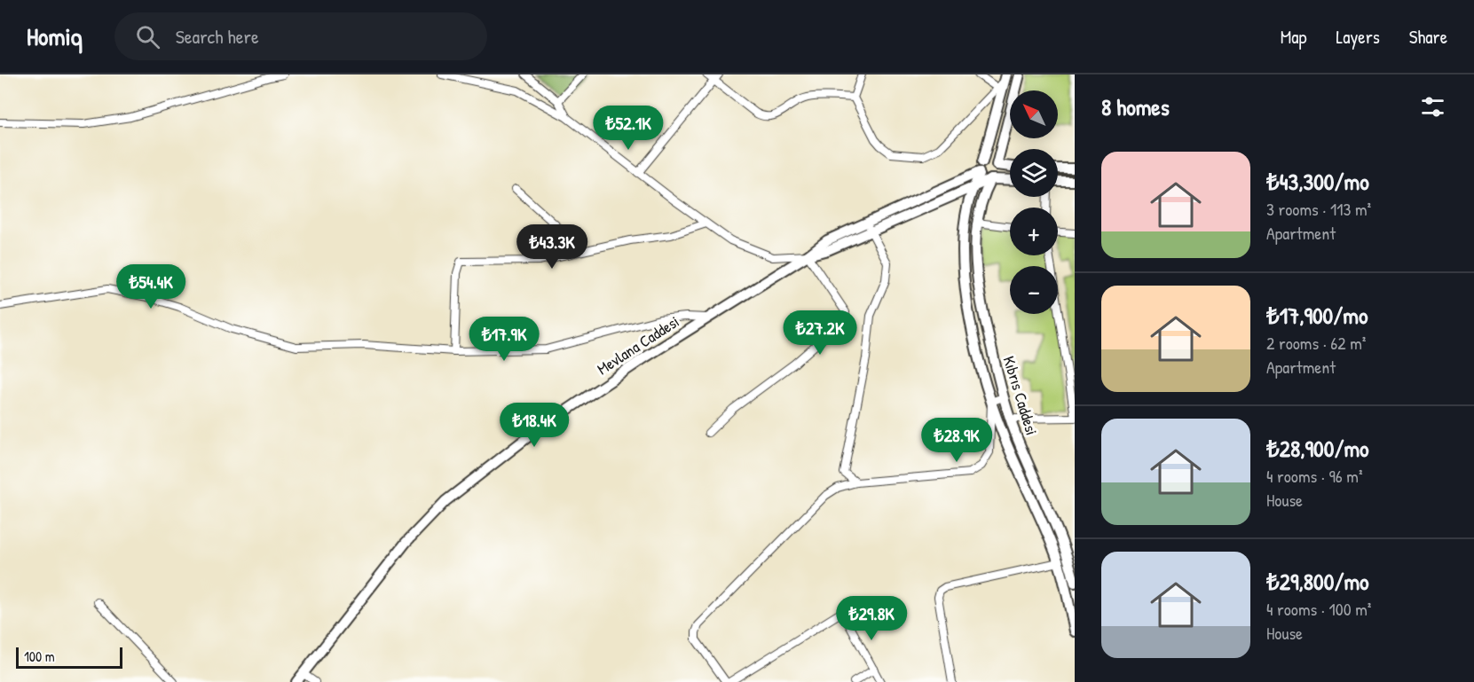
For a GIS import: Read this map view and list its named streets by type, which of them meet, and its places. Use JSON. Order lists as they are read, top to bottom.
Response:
{
  "streets": {
    "street": ["Mevlana Caddesi", "Kıbrıs Caddesi"]
  },
  "crossings": [
    ["Mevlana Caddesi", "Kıbrıs Caddesi"]
  ],
  "scale_bar": "100 m",
  "north": "top left",
  "page": {
    "header": "Homiq",
    "search": "Search here",
    "nav": ["Map", "Layers", "Share"],
    "heading": "8 homes",
    "map_buttons": ["+", "−"],
    "price": [
      "₺52.1K",
      "₺43.3K",
      "₺54.4K",
      "₺27.2K",
      "₺17.9K",
      "₺18.4K",
      "₺28.9K",
      "₺29.8K"
    ],
    "list": [
      {
        "name": "₺43,300/mo",
        "note": "3 rooms · 113 m² · Apartment"
      },
      {
        "name": "₺17,900/mo",
        "note": "2 rooms · 62 m² · Apartment"
      },
      {
        "name": "₺28,900/mo",
        "note": "4 rooms · 96 m² · House"
      },
      {
        "name": "₺29,800/mo",
        "note": "4 rooms · 100 m² · House"
      }
    ],
    "scale": "100 m"
  }
}
